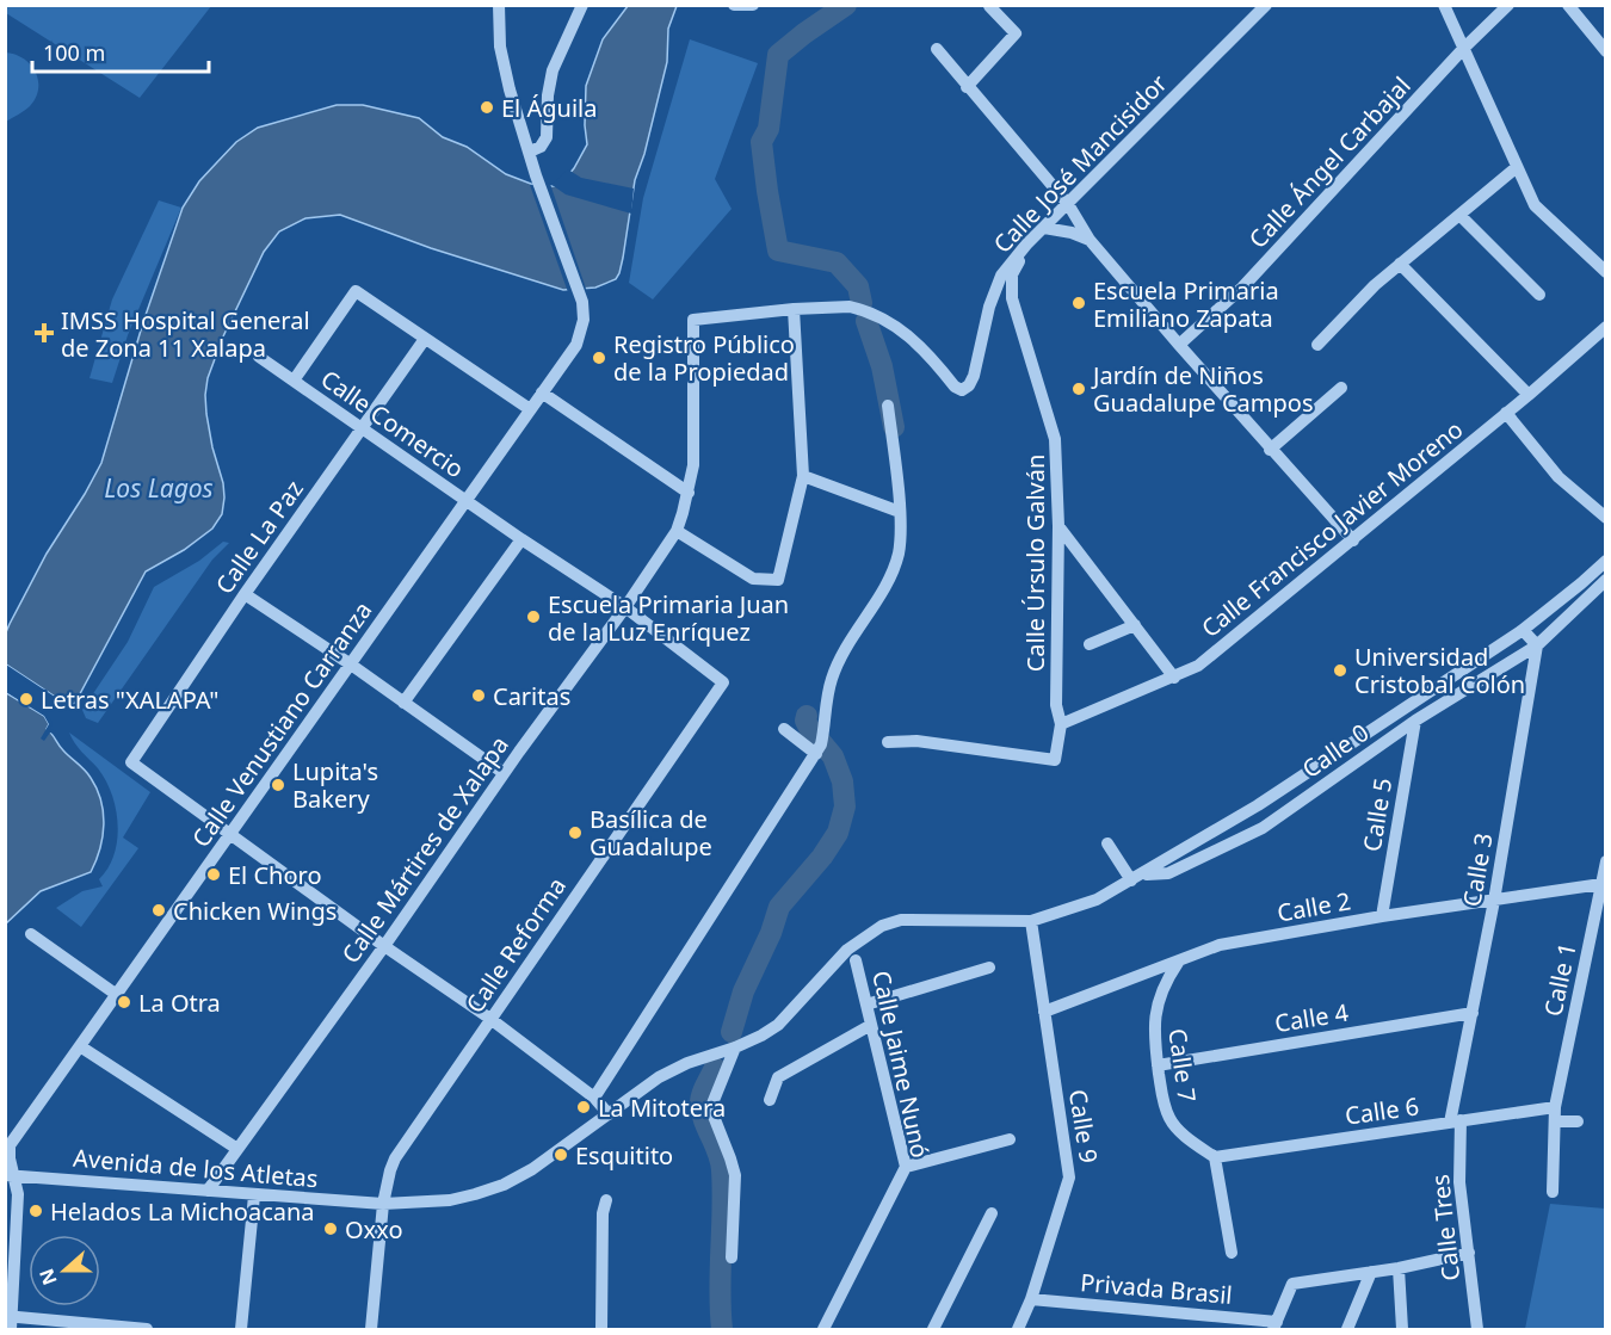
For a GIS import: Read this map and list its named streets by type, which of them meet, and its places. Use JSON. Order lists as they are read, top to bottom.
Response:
{
  "streets": {
    "street": [
      "Calle Ángel Carbajal",
      "Calle José Mancisidor",
      "Calle Comercio",
      "Calle Francisco Javier Moreno",
      "Calle La Paz",
      "Calle Úrsulo Galván",
      "Calle Venustiano Carranza",
      "Calle 0",
      "Calle 5",
      "Calle Mártires de Xalapa",
      "Calle 3",
      "Calle 2",
      "Calle Reforma",
      "Calle 1",
      "Calle 4",
      "Calle Jaime Nunó",
      "Calle 7",
      "Calle 6",
      "Calle 9",
      "Avenida de los Atletas",
      "Calle Tres",
      "Privada Brasil"
    ]
  },
  "crossings": [
    ["Calle José Mancisidor", "Calle Úrsulo Galván"],
    ["Calle José Mancisidor", "Calle Mártires de Xalapa"],
    ["Calle Comercio", "Calle La Paz"],
    ["Calle Comercio", "Calle Venustiano Carranza"],
    ["Calle Comercio", "Calle Mártires de Xalapa"],
    ["Calle Comercio", "Calle Reforma"],
    ["Calle Francisco Javier Moreno", "Calle Úrsulo Galván"],
    ["Calle La Paz", "Calle Venustiano Carranza"],
    ["Calle Venustiano Carranza", "Avenida de los Atletas"],
    ["Calle 0", "Calle 5"],
    ["Calle 0", "Calle 3"],
    ["Calle 0", "Avenida de los Atletas"],
    ["Calle 5", "Calle 2"],
    ["Calle Mártires de Xalapa", "Avenida de los Atletas"],
    ["Calle 3", "Calle 2"],
    ["Calle 3", "Calle 4"],
    ["Calle 3", "Calle 6"],
    ["Calle 3", "Calle Tres"],
    ["Calle 2", "Calle 1"],
    ["Calle 2", "Calle 7"],
    ["Calle 2", "Calle 9"],
    ["Calle Reforma", "Avenida de los Atletas"],
    ["Calle 1", "Calle 6"],
    ["Calle 4", "Calle 7"],
    ["Calle 7", "Calle 6"],
    ["Calle 6", "Calle Tres"],
    ["Calle 9", "Avenida de los Atletas"],
    ["Calle 9", "Privada Brasil"]
  ],
  "water": ["Los Lagos"],
  "places": {
    "other": [
      "El Águila",
      "Escuela Primaria Emiliano Zapata",
      "Registro Público de la Propiedad",
      "Jardín de Niños Guadalupe Campos",
      "Escuela Primaria Juan de la Luz Enríquez",
      "Universidad Cristobal Colón",
      "Caritas",
      "Letras \"XALAPA\"",
      "Lupita's Bakery",
      "Basílica de Guadalupe",
      "El Choro",
      "Chicken Wings",
      "La Otra",
      "La Mitotera",
      "Esquitito",
      "Helados La Michoacana",
      "Oxxo"
    ],
    "health": ["IMSS Hospital General de Zona 11 Xalapa"]
  },
  "scale_bar": "100 m",
  "north": "left"
}
